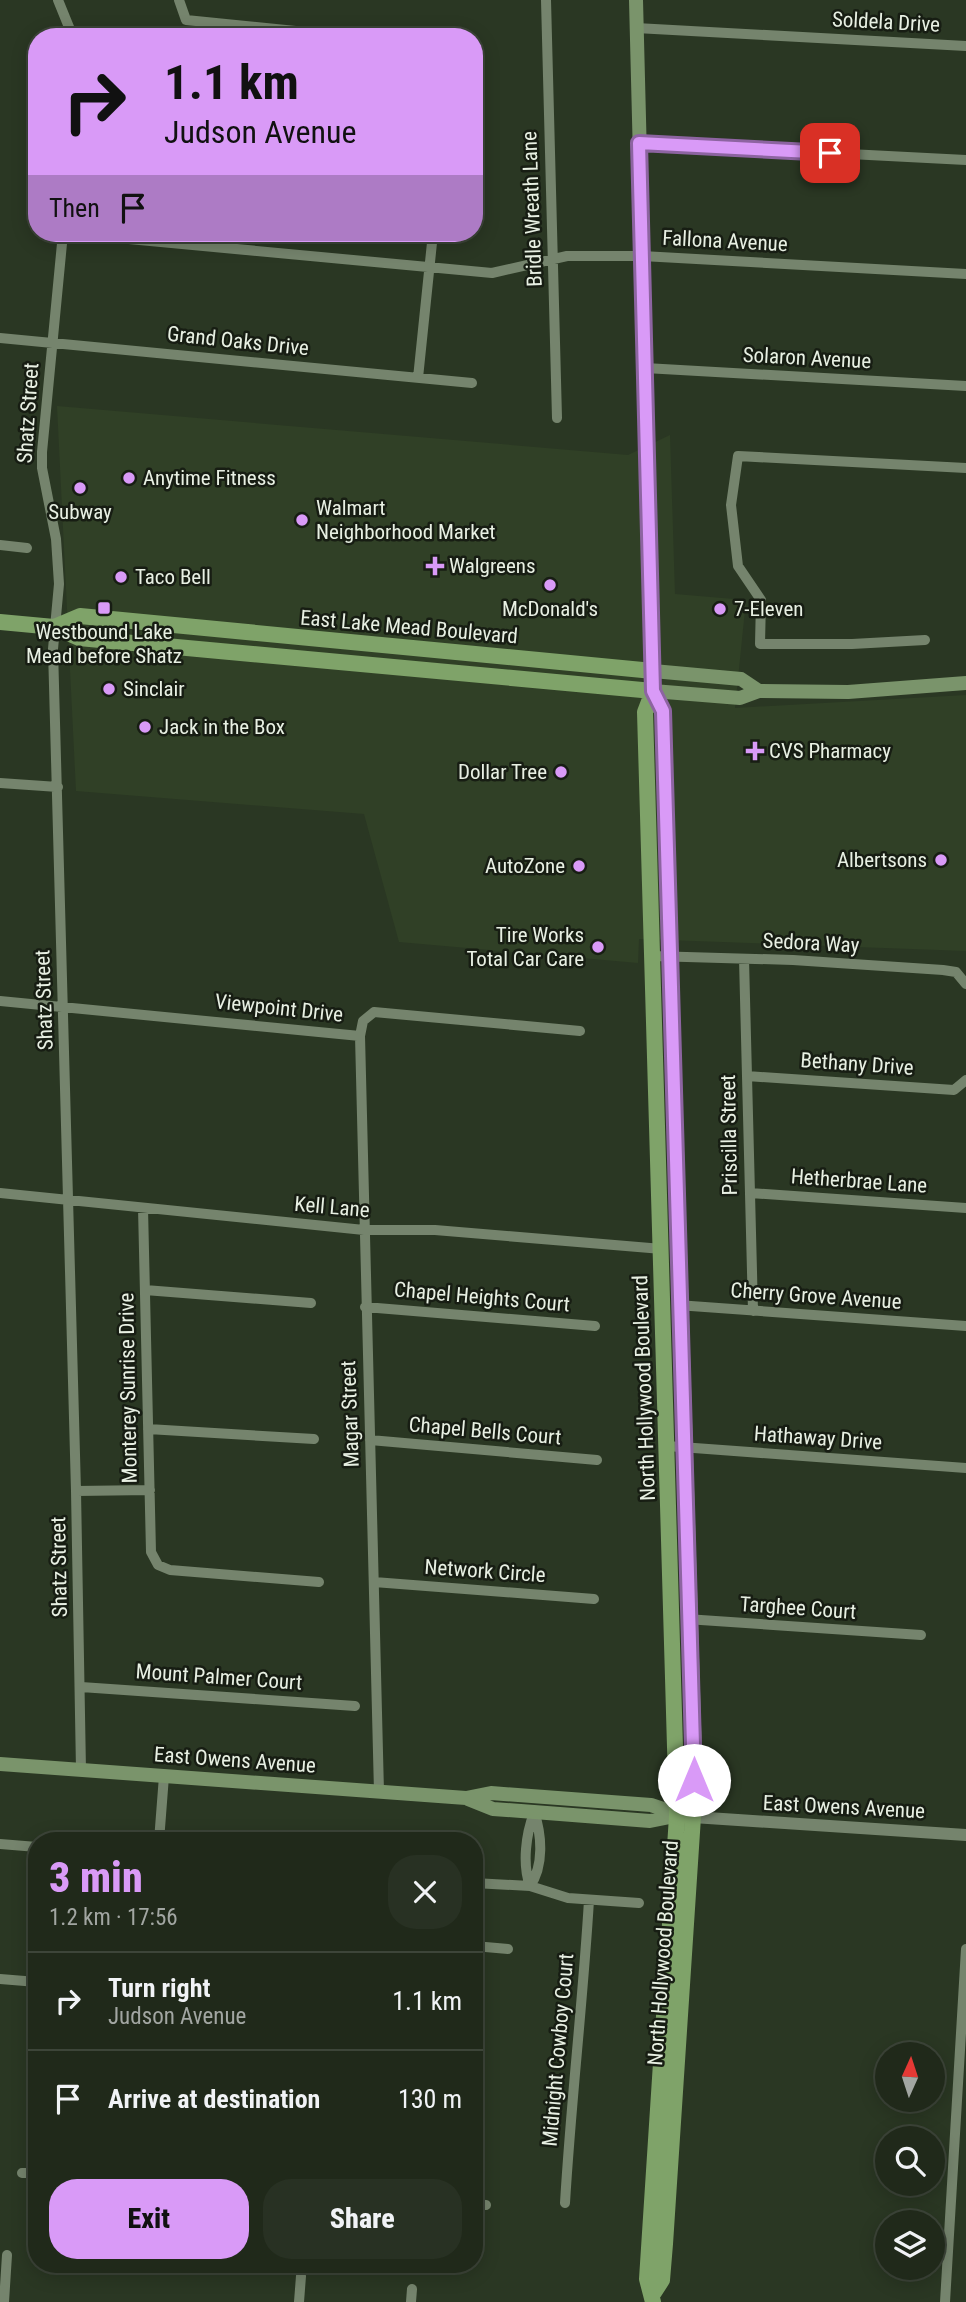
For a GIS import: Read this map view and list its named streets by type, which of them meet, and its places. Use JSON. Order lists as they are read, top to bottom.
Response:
{
  "streets": {
    "main road": ["East Lake Mead Boulevard", "North Hollywood Boulevard", "East Owens Avenue"],
    "street": [
      "Soldela Drive",
      "Bridle Wreath Lane",
      "Fallona Avenue",
      "Grand Oaks Drive",
      "Solaron Avenue",
      "Shatz Street",
      "Sedora Way",
      "Viewpoint Drive",
      "Bethany Drive",
      "Priscilla Street",
      "Hetherbrae Lane",
      "Kell Lane",
      "Cherry Grove Avenue",
      "Chapel Heights Court",
      "Monterey Sunrise Drive",
      "Magar Street",
      "Chapel Bells Court",
      "Hathaway Drive",
      "Network Circle",
      "Targhee Court",
      "Mount Palmer Court",
      "Midnight Cowboy Court"
    ]
  },
  "crossings": [
    ["Soldela Drive", "North Hollywood Boulevard"],
    ["Bridle Wreath Lane", "Fallona Avenue"],
    ["Fallona Avenue", "North Hollywood Boulevard"],
    ["Grand Oaks Drive", "Shatz Street"],
    ["Solaron Avenue", "North Hollywood Boulevard"],
    ["Shatz Street", "East Lake Mead Boulevard"],
    ["Shatz Street", "Viewpoint Drive"],
    ["Shatz Street", "Kell Lane"],
    ["Shatz Street", "Mount Palmer Court"],
    ["Shatz Street", "East Owens Avenue"],
    ["East Lake Mead Boulevard", "North Hollywood Boulevard"],
    ["Sedora Way", "Priscilla Street"],
    ["Sedora Way", "North Hollywood Boulevard"],
    ["Viewpoint Drive", "Magar Street"],
    ["Bethany Drive", "Priscilla Street"],
    ["Priscilla Street", "Hetherbrae Lane"],
    ["Priscilla Street", "Cherry Grove Avenue"],
    ["Kell Lane", "Monterey Sunrise Drive"],
    ["Kell Lane", "North Hollywood Boulevard"],
    ["Kell Lane", "Magar Street"],
    ["Cherry Grove Avenue", "North Hollywood Boulevard"],
    ["Chapel Heights Court", "Magar Street"],
    ["North Hollywood Boulevard", "Hathaway Drive"],
    ["North Hollywood Boulevard", "Targhee Court"],
    ["North Hollywood Boulevard", "East Owens Avenue"],
    ["Magar Street", "Chapel Bells Court"],
    ["Magar Street", "Network Circle"],
    ["Magar Street", "East Owens Avenue"]
  ],
  "places": {
    "other": [
      "Anytime Fitness",
      "Subway",
      "Walmart Neighborhood Market",
      "Taco Bell",
      "McDonald's",
      "7-Eleven",
      "Sinclair",
      "Jack in the Box",
      "Dollar Tree",
      "Albertsons",
      "AutoZone",
      "Tire Works Total Car Care"
    ],
    "health": ["Walgreens", "CVS Pharmacy"],
    "transit": ["Westbound Lake Mead before Shatz"]
  },
  "north": "top",
  "page": {
    "turn": ["1.1 km", "Judson Avenue"],
    "then": "Then",
    "heading": ["3 min", "1.2 km · 17:56"],
    "list": [
      {
        "name": "Turn right",
        "note": "Judson Avenue",
        "value": "1.1 km"
      },
      {
        "name": "Arrive at destination",
        "value": "130 m"
      }
    ],
    "buttons": ["Exit", "Share"]
  }
}
